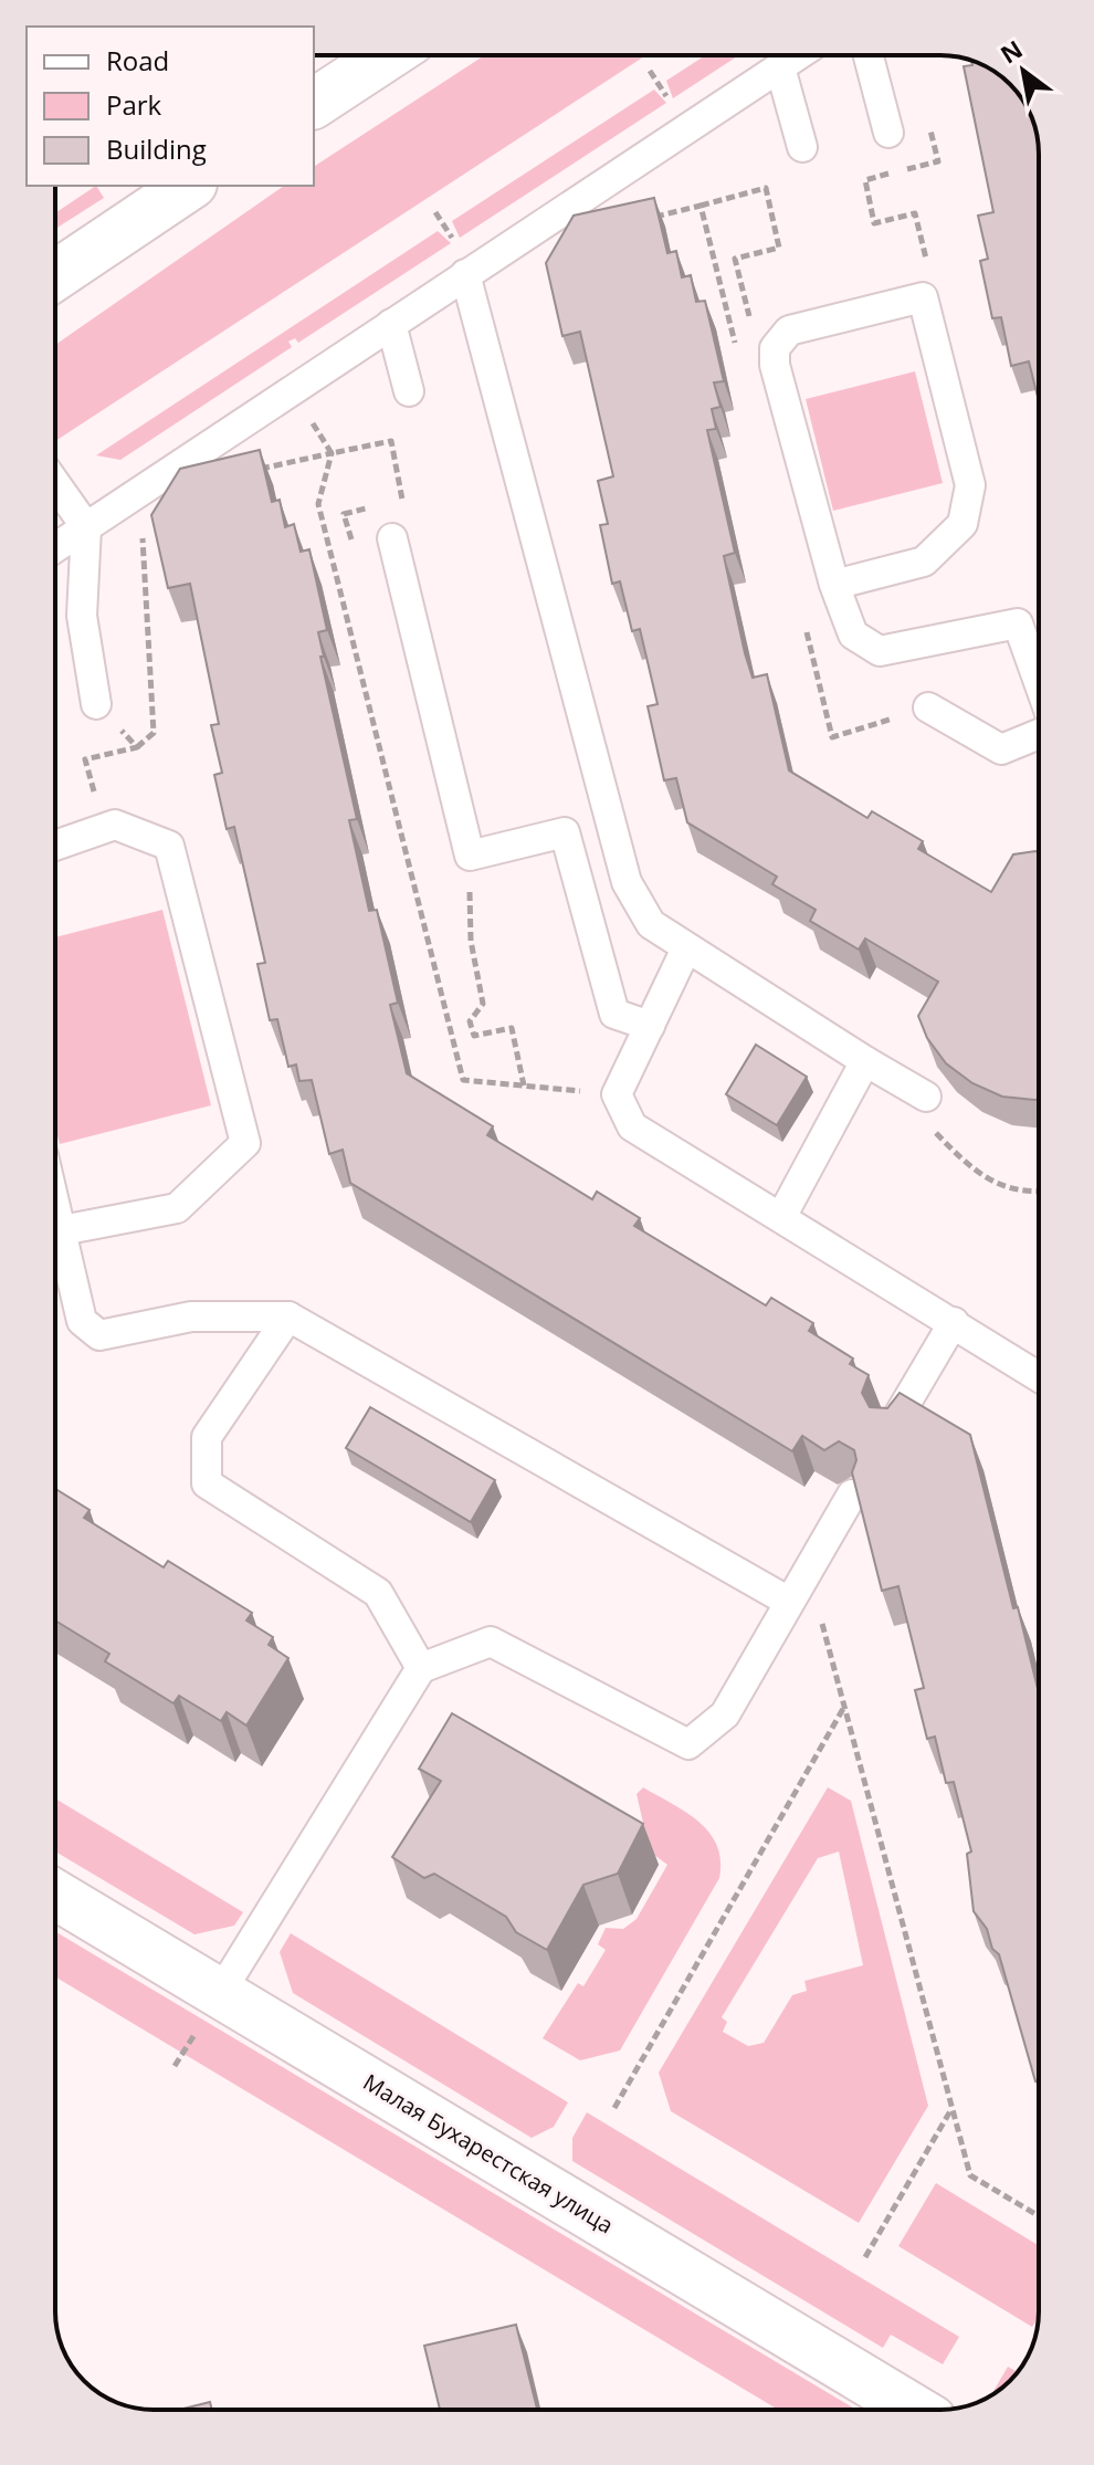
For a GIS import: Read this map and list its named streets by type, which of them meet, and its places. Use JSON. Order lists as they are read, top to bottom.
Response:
{
  "streets": {
    "street": ["Малая Бухарестская улица"]
  },
  "legend": ["Road", "Park", "Building"],
  "north": "top left"
}
